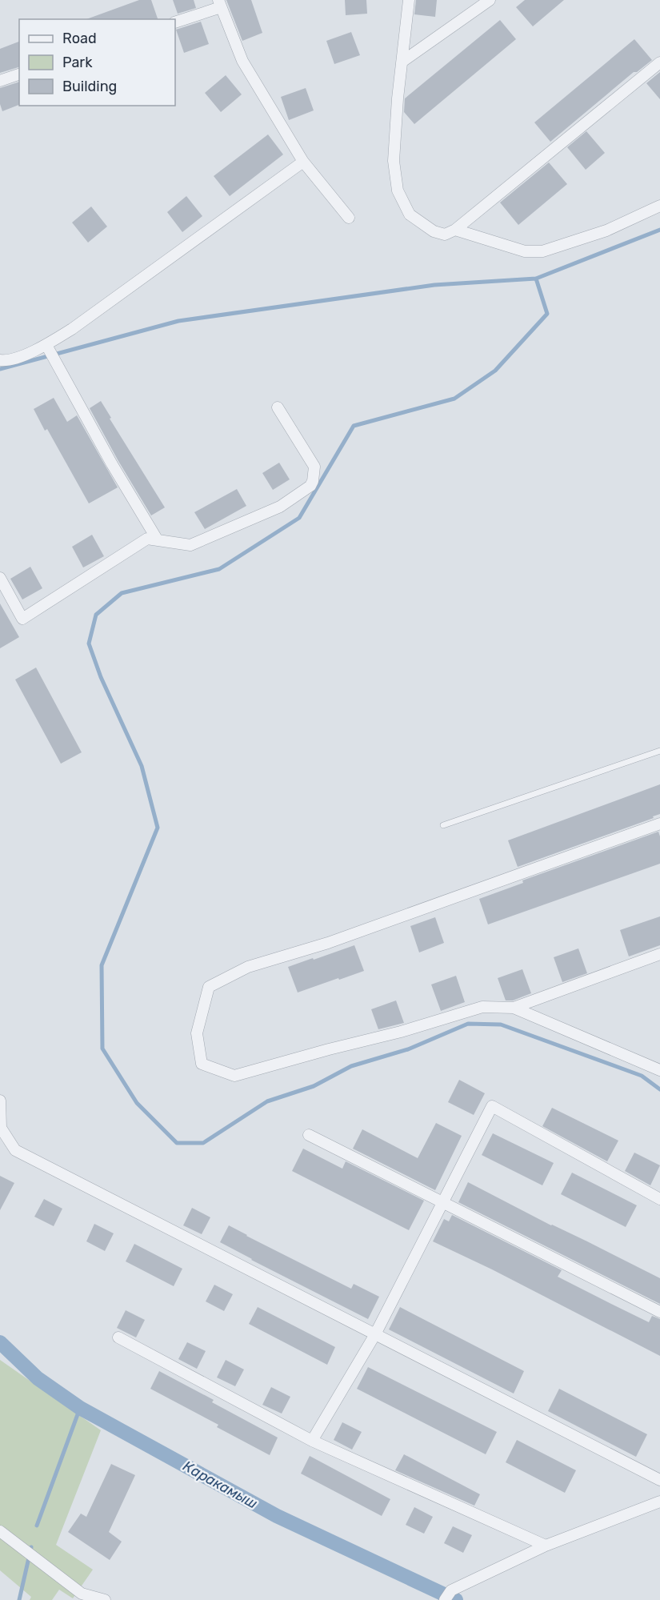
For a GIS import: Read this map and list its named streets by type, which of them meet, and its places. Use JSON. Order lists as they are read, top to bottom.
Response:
{
  "water": ["Каракамыш"],
  "legend": ["Road", "Park", "Building"]
}
